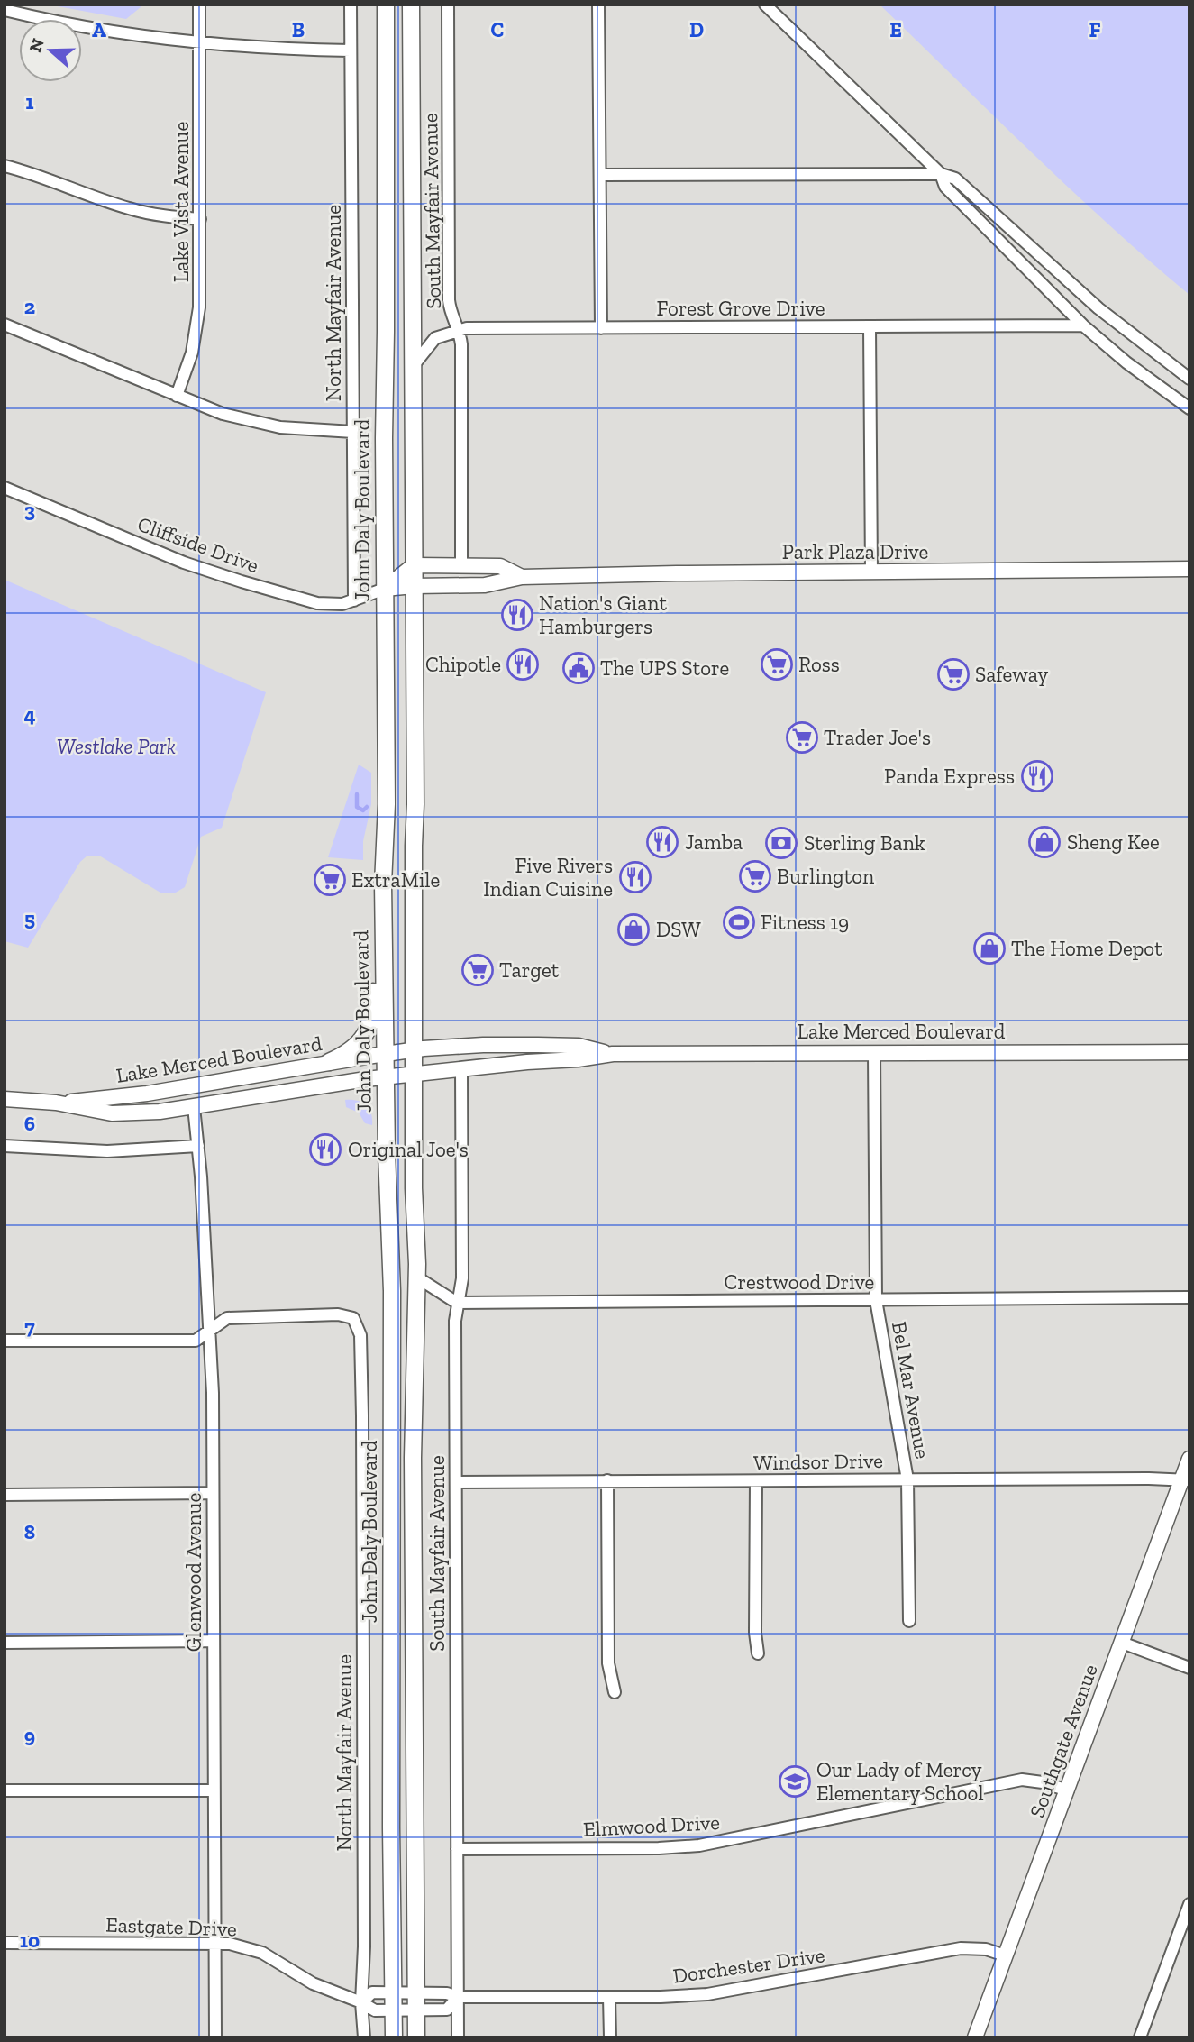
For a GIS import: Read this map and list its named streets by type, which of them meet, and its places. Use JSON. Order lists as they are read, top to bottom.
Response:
{
  "streets": {
    "main road": ["John Daly Boulevard"],
    "street": [
      "Lake Vista Avenue",
      "South Mayfair Avenue",
      "North Mayfair Avenue",
      "Forest Grove Drive",
      "Cliffside Drive",
      "Park Plaza Drive",
      "Lake Merced Boulevard",
      "Crestwood Drive",
      "Bel Mar Avenue",
      "Windsor Drive",
      "Glenwood Avenue",
      "Southgate Avenue",
      "Elmwood Drive",
      "Eastgate Drive",
      "Dorchester Drive"
    ]
  },
  "crossings": [
    ["South Mayfair Avenue", "Forest Grove Drive"],
    ["South Mayfair Avenue", "Park Plaza Drive"],
    ["South Mayfair Avenue", "Lake Merced Boulevard"],
    ["South Mayfair Avenue", "Crestwood Drive"],
    ["South Mayfair Avenue", "Windsor Drive"],
    ["South Mayfair Avenue", "Elmwood Drive"],
    ["South Mayfair Avenue", "Eastgate Drive"],
    ["South Mayfair Avenue", "Dorchester Drive"],
    ["North Mayfair Avenue", "Cliffside Drive"],
    ["North Mayfair Avenue", "Glenwood Avenue"],
    ["North Mayfair Avenue", "Eastgate Drive"],
    ["John Daly Boulevard", "Cliffside Drive"],
    ["John Daly Boulevard", "Park Plaza Drive"],
    ["John Daly Boulevard", "Lake Merced Boulevard"],
    ["John Daly Boulevard", "Eastgate Drive"],
    ["Cliffside Drive", "Park Plaza Drive"],
    ["Lake Merced Boulevard", "Bel Mar Avenue"],
    ["Lake Merced Boulevard", "Glenwood Avenue"],
    ["Crestwood Drive", "Bel Mar Avenue"],
    ["Bel Mar Avenue", "Windsor Drive"],
    ["Windsor Drive", "Southgate Avenue"],
    ["Glenwood Avenue", "Eastgate Drive"],
    ["Southgate Avenue", "Elmwood Drive"],
    ["Southgate Avenue", "Dorchester Drive"],
    ["Eastgate Drive", "Dorchester Drive"]
  ],
  "parks": ["Westlake Park"],
  "places": {
    "restaurant": [
      "Nation's Giant Hamburgers",
      "Chipotle",
      "Panda Express",
      "Jamba",
      "Five Rivers Indian Cuisine",
      "Original Joe's"
    ],
    "supermarket": [
      "Ross",
      "Safeway",
      "Trader Joe's",
      "Burlington",
      "ExtraMile",
      "Target"
    ],
    "public building": ["The UPS Store"],
    "shop": ["Sheng Kee", "DSW", "The Home Depot"],
    "bank": ["Sterling Bank"],
    "sports": ["Fitness 19"],
    "school or university": ["Our Lady of Mercy Elementary School"]
  },
  "north": "left",
  "grid": {
    "columns": [
      "A",
      "B",
      "C",
      "D",
      "E",
      "F"
    ],
    "rows": [
      "1",
      "2",
      "3",
      "4",
      "5",
      "6",
      "7",
      "8",
      "9",
      "10"
    ]
  }
}
